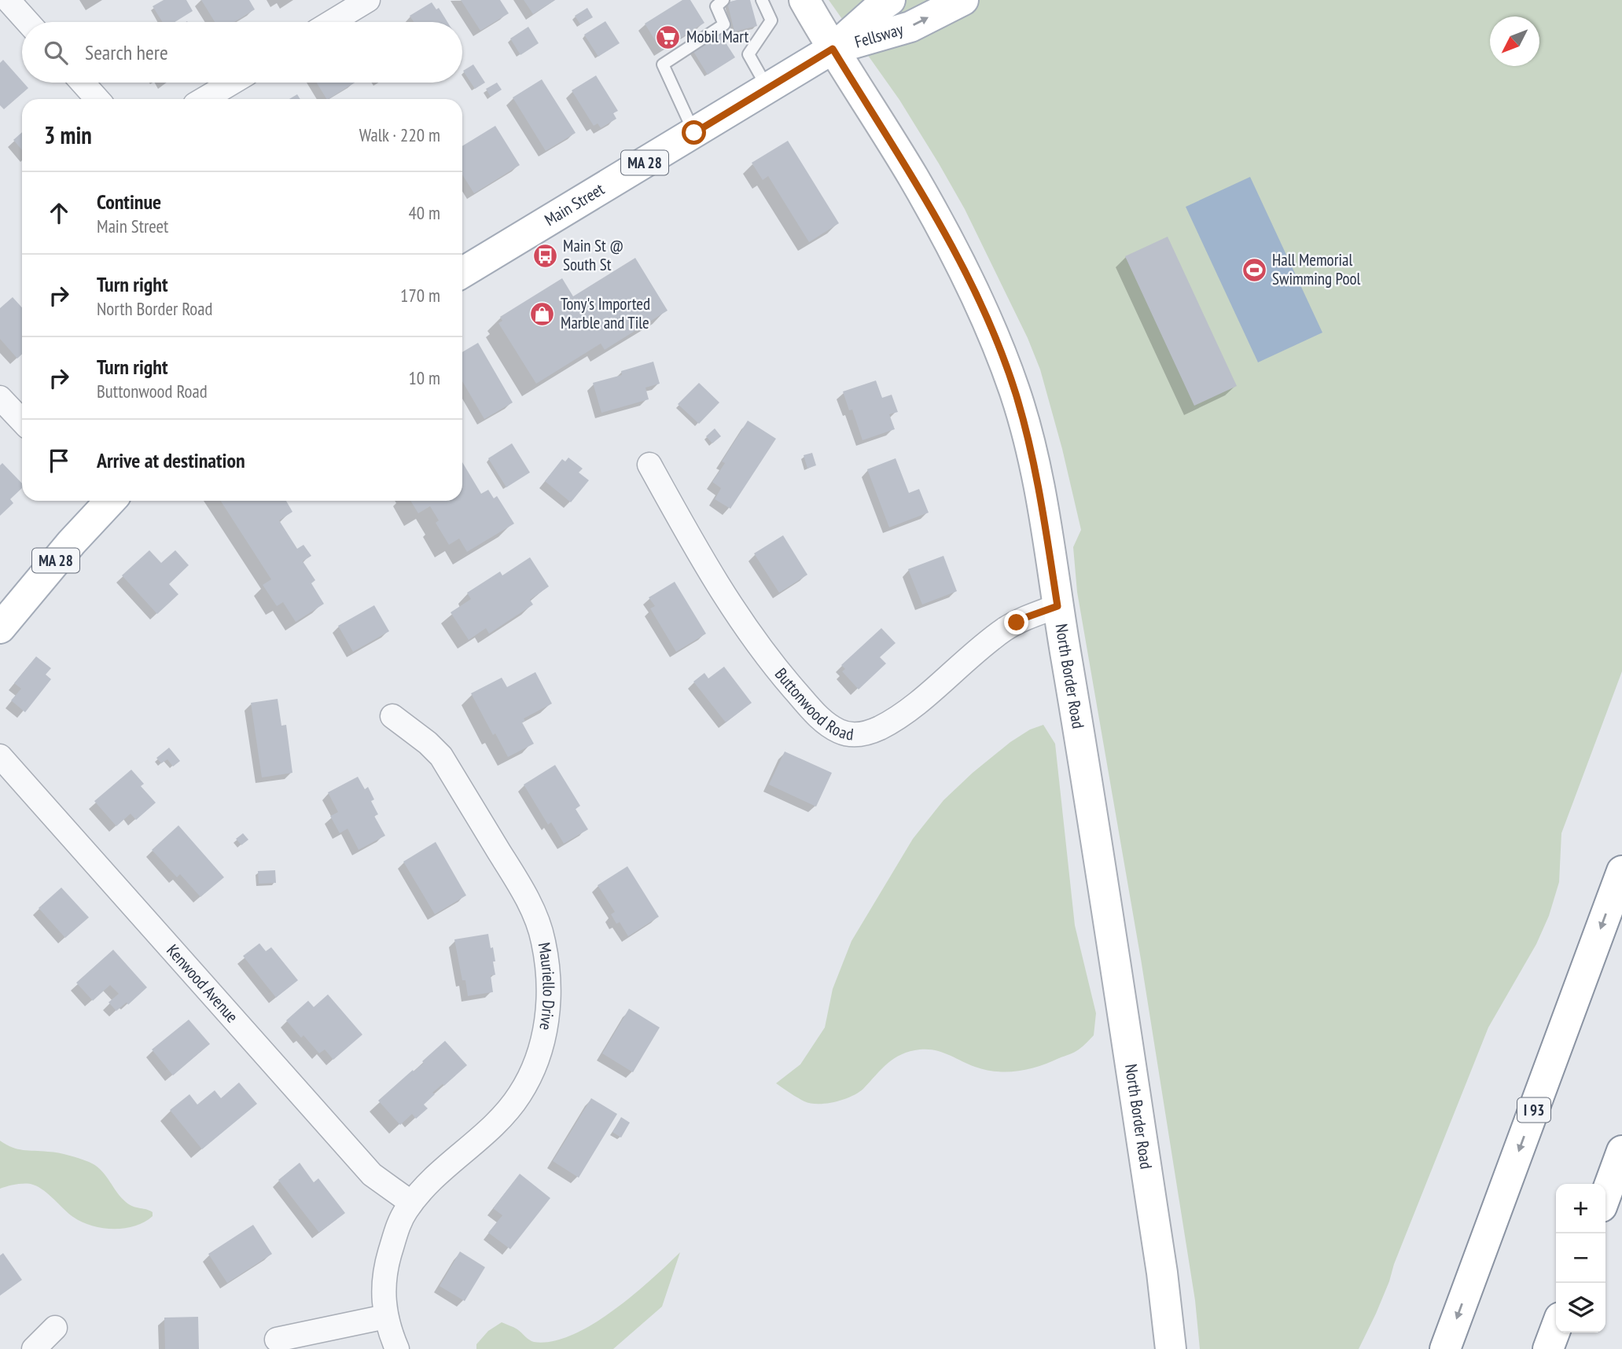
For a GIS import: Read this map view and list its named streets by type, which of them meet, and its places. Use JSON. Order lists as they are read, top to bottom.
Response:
{
  "streets": {
    "main road": [
      "Fellsway",
      "MA 28",
      "Main Street",
      "North Border Road",
      "I 93"
    ],
    "street": ["Buttonwood Road", "Kenwood Avenue", "Mauriello Drive"]
  },
  "crossings": [
    ["Fellsway", "Main Street"],
    ["Fellsway", "North Border Road"],
    ["Main Street", "North Border Road"],
    ["North Border Road", "Buttonwood Road"],
    ["Kenwood Avenue", "Mauriello Drive"]
  ],
  "places": {
    "supermarket": ["Mobil Mart"],
    "bus stop": ["Main St @ South St"],
    "sports": ["Hall Memorial Swimming Pool"],
    "shop": ["Tony's Imported Marble and Tile"]
  },
  "north": "bottom left",
  "page": {
    "search": "Search here",
    "heading": ["3 min", "Walk · 220 m"],
    "list": [
      ["Continue", "Main Street", "40 m"],
      ["Turn right", "North Border Road", "170 m"],
      ["Turn right", "Buttonwood Road", "10 m"],
      "Arrive at destination"
    ],
    "map_buttons": ["+", "−"]
  }
}
